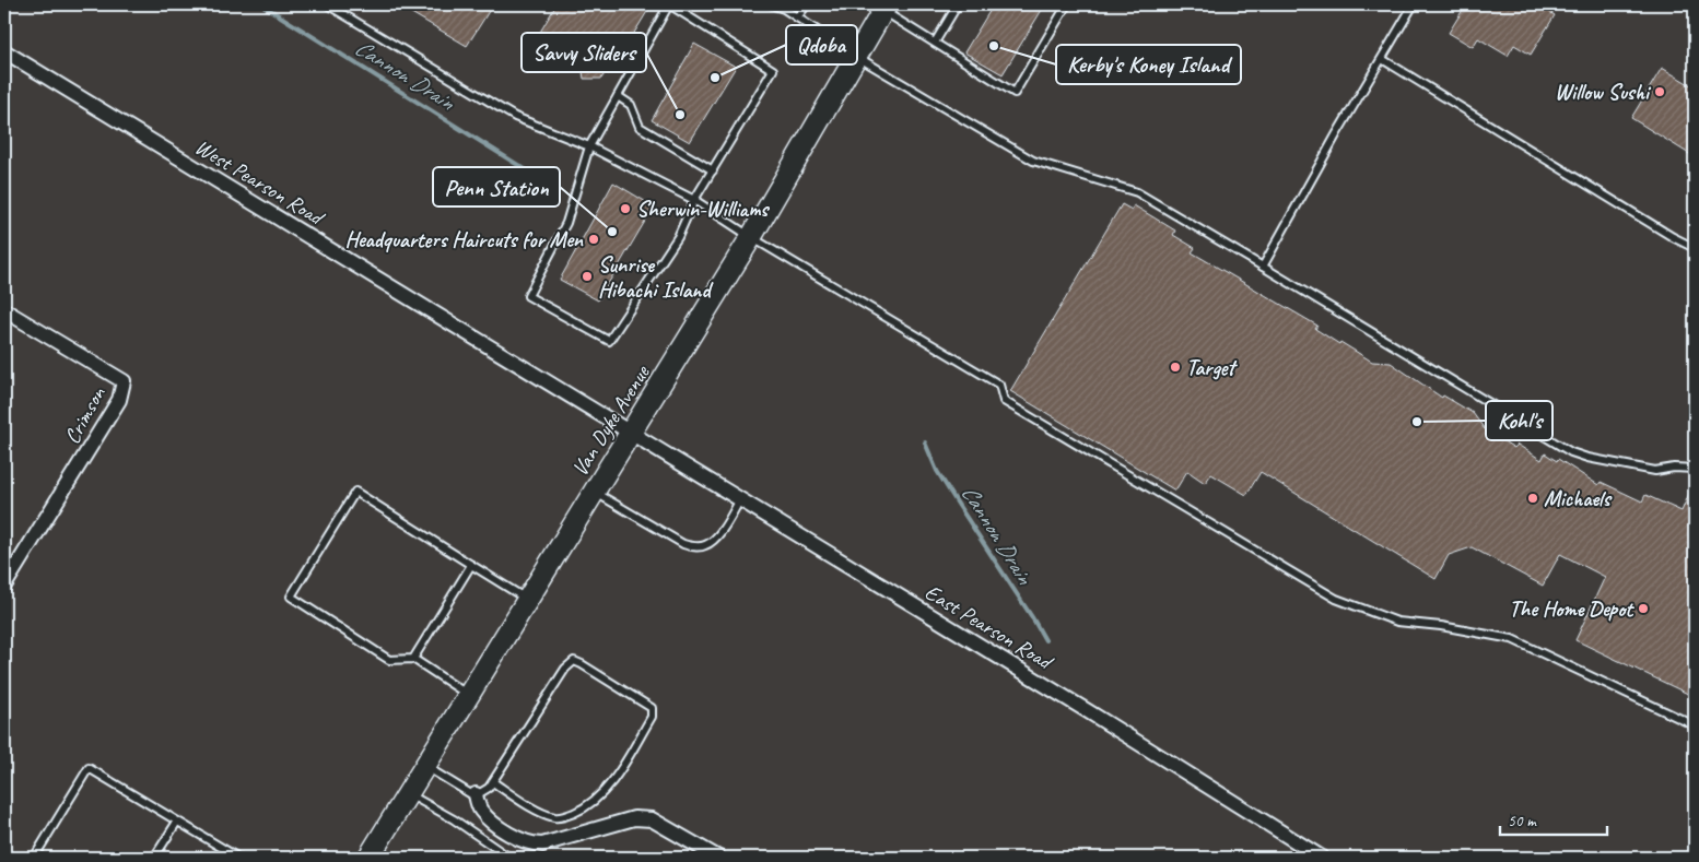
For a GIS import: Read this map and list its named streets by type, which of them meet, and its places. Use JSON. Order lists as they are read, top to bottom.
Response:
{
  "streets": {
    "main road": ["Van Dyke Avenue"],
    "street": ["West Pearson Road", "Crimson", "East Pearson Road"]
  },
  "crossings": [
    ["West Pearson Road", "Van Dyke Avenue"],
    ["West Pearson Road", "East Pearson Road"],
    ["Van Dyke Avenue", "East Pearson Road"]
  ],
  "water": ["Cannon Drain"],
  "places": [
    "Kerby's Koney Island",
    "Qdoba",
    "Willow Sushi",
    "Savvy Sliders",
    "Sherwin-Williams",
    "Penn Station",
    "Headquarters Haircuts for Men",
    "Sunrise Hibachi Island",
    "Target",
    "Kohl's",
    "Michaels",
    "The Home Depot"
  ],
  "scale_bar": "50 m"
}
